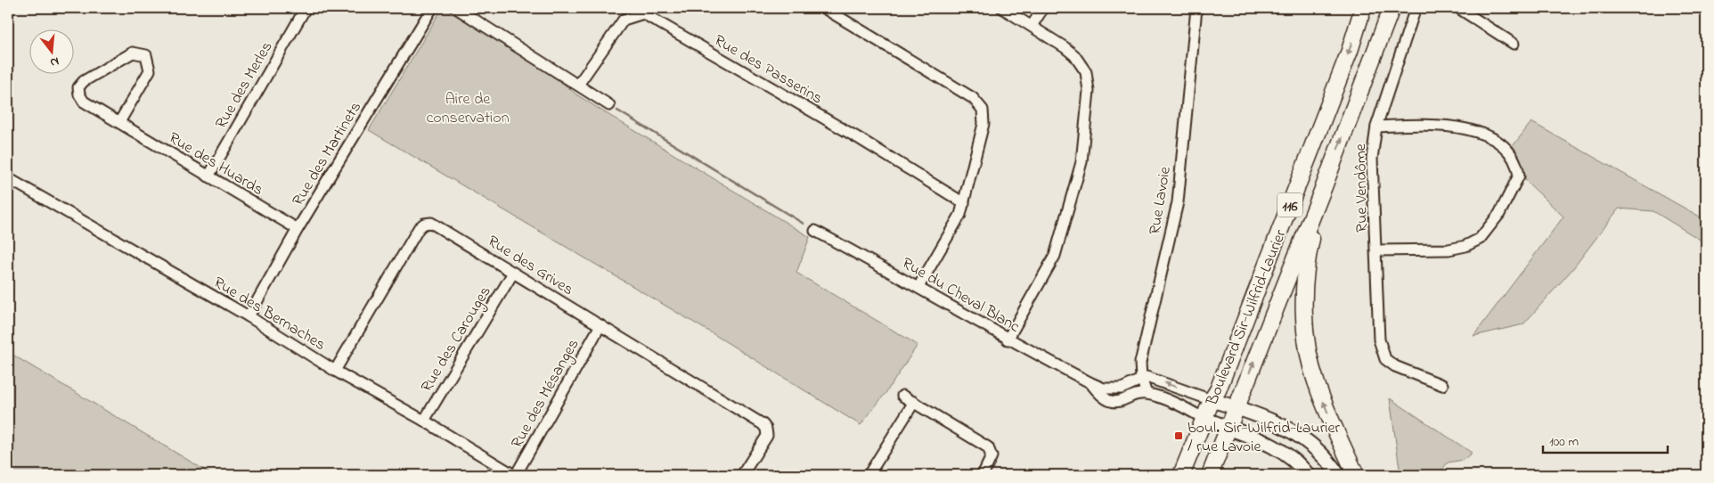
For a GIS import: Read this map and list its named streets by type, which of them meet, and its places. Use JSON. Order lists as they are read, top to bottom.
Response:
{
  "streets": {
    "main road": ["116", "Boulevard Sir-Wilfrid-Laurier"],
    "street": [
      "Rue des Passerins",
      "Rue des Merles",
      "Rue des Martinets",
      "Rue des Huards",
      "Rue Vendôme",
      "Rue Lavoie",
      "Rue des Grives",
      "Rue du Cheval Blanc",
      "Rue des Bernaches",
      "Rue des Carouges",
      "Rue des Mésanges"
    ]
  },
  "crossings": [
    ["Rue des Merles", "Rue des Huards"],
    ["Rue des Martinets", "Rue des Huards"],
    ["Rue des Martinets", "Rue des Bernaches"],
    ["Rue Lavoie", "Rue du Cheval Blanc"],
    ["Rue des Grives", "Rue des Bernaches"],
    ["Rue des Grives", "Rue des Carouges"],
    ["Rue des Grives", "Rue des Mésanges"],
    ["Rue des Bernaches", "Rue des Carouges"],
    ["Rue des Bernaches", "Rue des Mésanges"]
  ],
  "parks": ["Aire de conservation"],
  "places": {
    "transit": ["boul. Sir-Wilfrid-Laurier / rue Lavoie"]
  },
  "scale_bar": "100 m",
  "north": "bottom"
}
